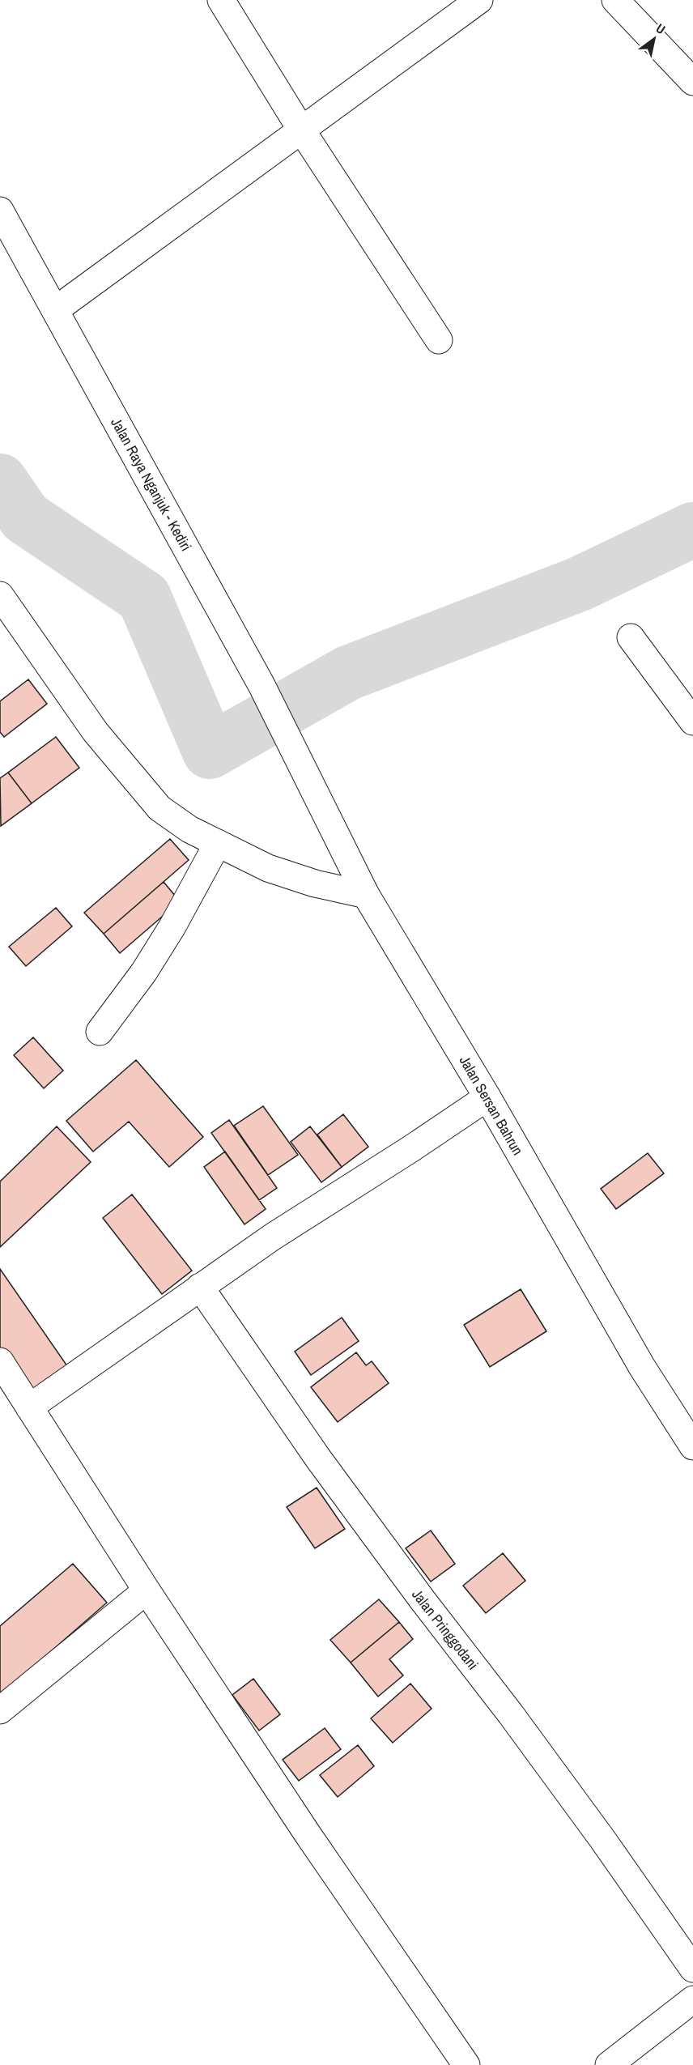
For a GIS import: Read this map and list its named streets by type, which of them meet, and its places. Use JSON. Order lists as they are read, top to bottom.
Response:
{
  "streets": {
    "street": ["Jalan Raya Nganjuk - Kediri", "Jalan Sersan Bahrun", "Jalan Pringgodani"]
  },
  "crossings": [
    ["Jalan Raya Nganjuk - Kediri", "Jalan Sersan Bahrun"]
  ],
  "north": "top right"
}
